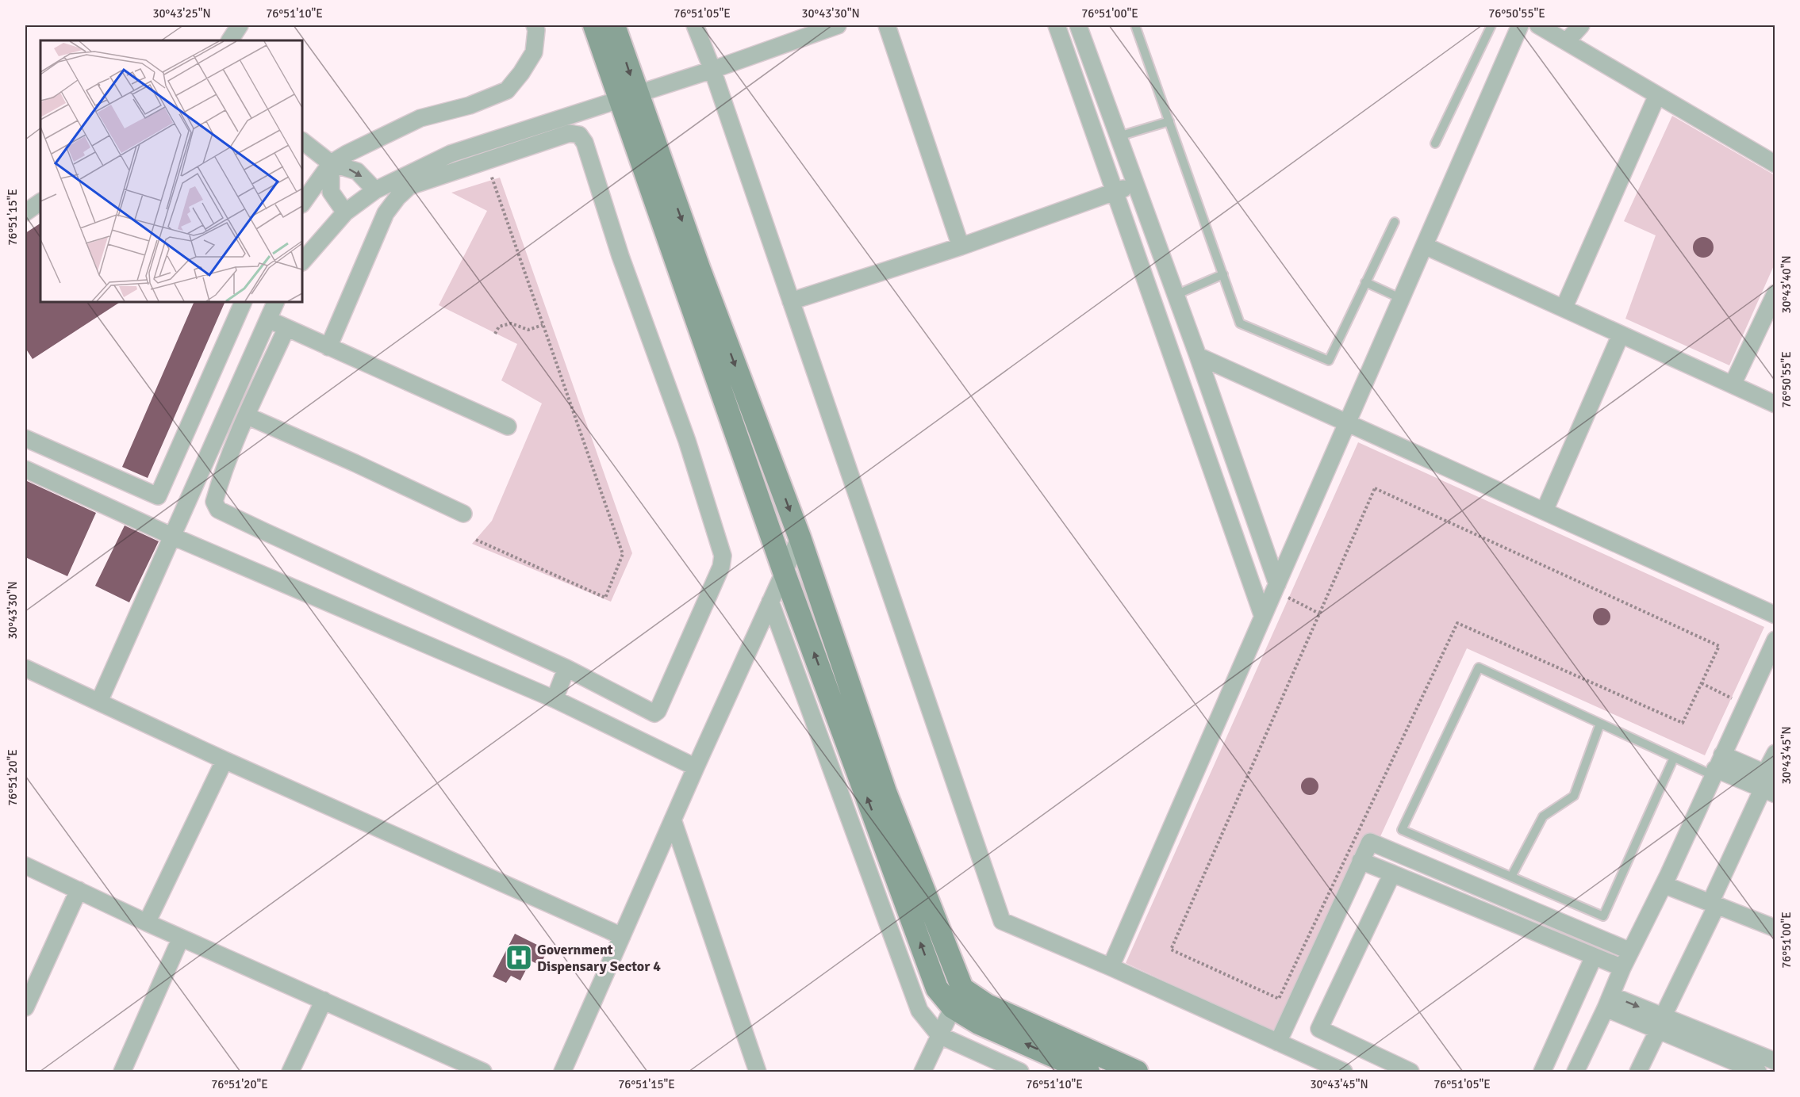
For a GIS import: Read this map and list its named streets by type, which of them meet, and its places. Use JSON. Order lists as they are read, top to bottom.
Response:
{
  "places": {
    "hospital": ["Government Dispensary Sector 4"]
  },
  "coordinates": [
    "30°43'25\"N",
    "76°51'10\"E",
    "76°51'05\"E",
    "30°43'30\"N",
    "76°51'00\"E",
    "76°50'55\"E",
    "76°51'15\"E",
    "30°43'40\"N",
    "30°43'45\"N",
    "76°51'20\"E"
  ]
}
